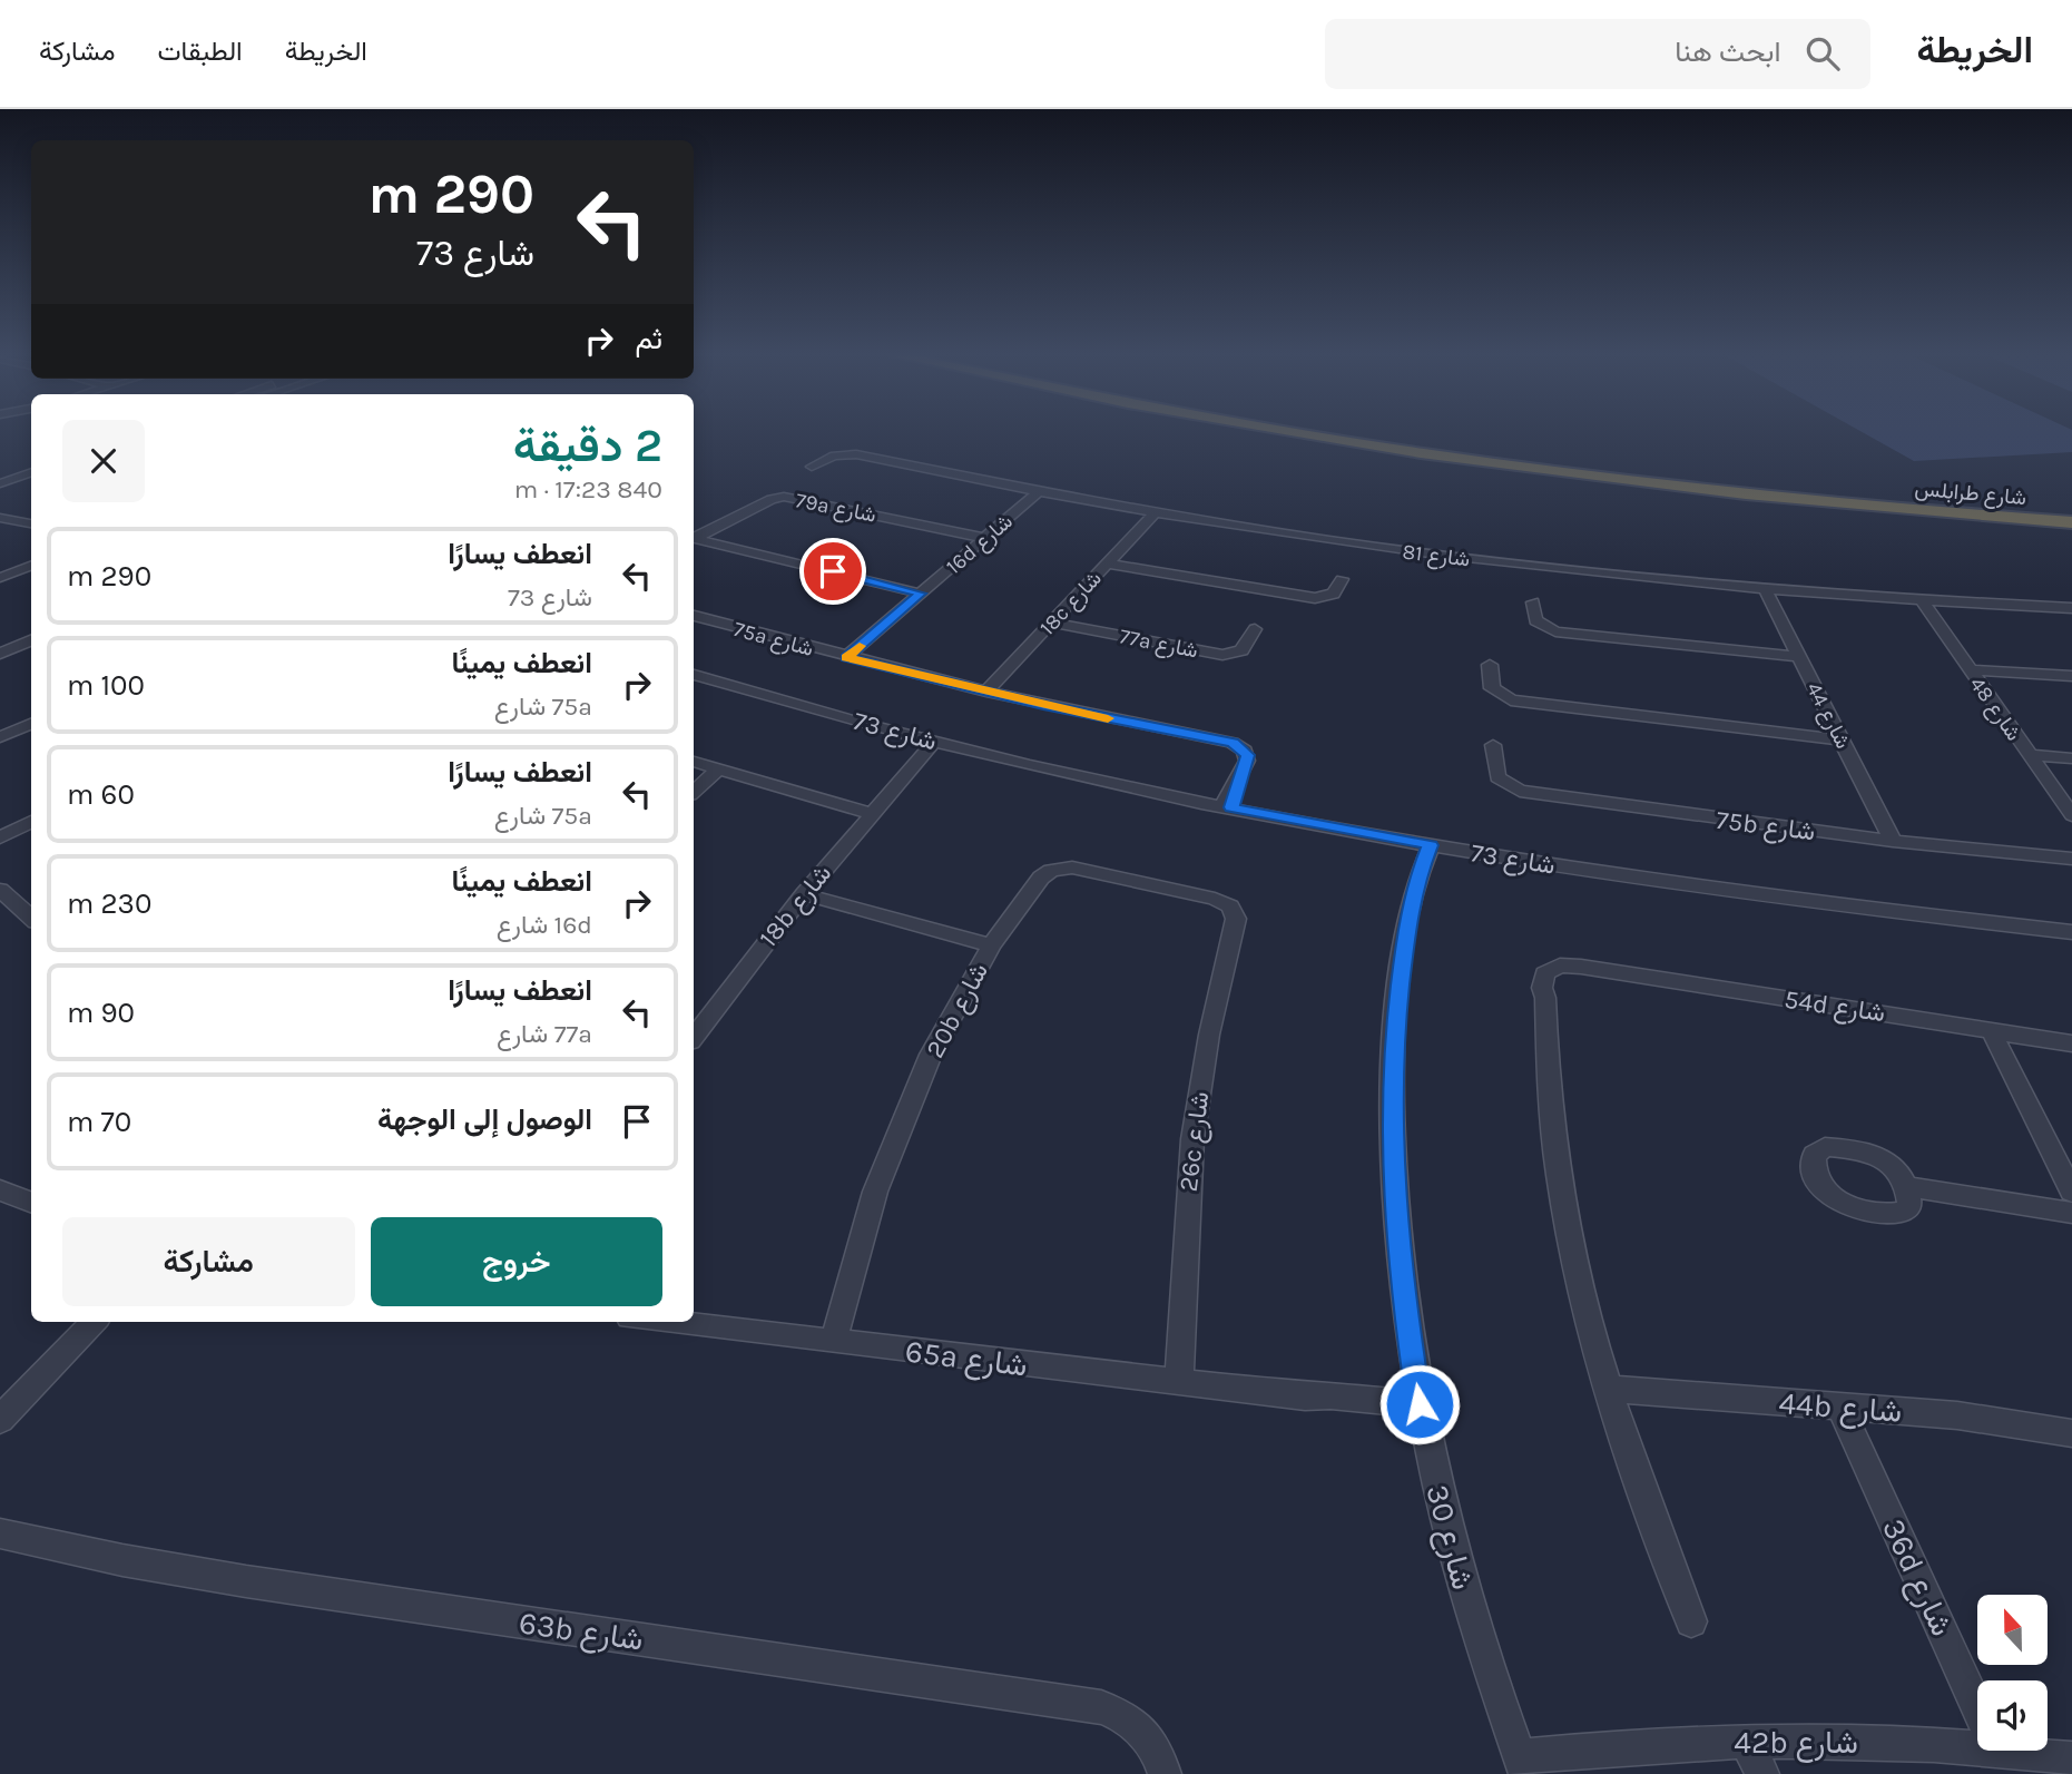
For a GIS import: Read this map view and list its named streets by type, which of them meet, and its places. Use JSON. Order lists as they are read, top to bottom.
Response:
{
  "streets": {
    "highway": ["شارع طرابلس"],
    "street": [
      "79a شارع",
      "16d شارع",
      "شارع 81",
      "18c شارع",
      "75a شارع",
      "77a شارع",
      "شارع 48",
      "شارع 44",
      "شارع 73",
      "75b شارع",
      "18b شارع",
      "54d شارع",
      "20b شارع",
      "26c شارع",
      "65a شارع",
      "44b شارع",
      "شارع 30",
      "36d شارع",
      "63b شارع",
      "42b شارع"
    ]
  },
  "crossings": [
    ["79a شارع", "16d شارع"],
    ["16d شارع", "شارع 81"],
    ["16d شارع", "75a شارع"],
    ["شارع 81", "18c شارع"],
    ["شارع 81", "شارع 48"],
    ["شارع 81", "شارع 44"],
    ["18c شارع", "75a شارع"],
    ["18c شارع", "77a شارع"],
    ["75a شارع", "شارع 73"],
    ["شارع 44", "75b شارع"],
    ["شارع 73", "18b شارع"],
    ["شارع 73", "شارع 30"],
    ["54d شارع", "44b شارع"],
    ["20b شارع", "26c شارع"],
    ["20b شارع", "65a شارع"],
    ["26c شارع", "65a شارع"],
    ["65a شارع", "شارع 30"],
    ["44b شارع", "36d شارع"],
    ["شارع 30", "42b شارع"]
  ],
  "north": "top",
  "page": {
    "header": "الخريطة",
    "search": "ابحث هنا",
    "nav": ["الخريطة", "الطبقات", "مشاركة"],
    "turn": ["290 m", "شارع 73"],
    "then": "ثم",
    "heading": ["2 دقيقة", "840 m · 17:23"],
    "list": [
      {
        "name": "انعطف يسارًا",
        "note": "شارع 73",
        "value": "290 m"
      },
      {
        "name": "انعطف يمينًا",
        "note": "75a شارع",
        "value": "100 m"
      },
      {
        "name": "انعطف يسارًا",
        "note": "75a شارع",
        "value": "60 m"
      },
      {
        "name": "انعطف يمينًا",
        "note": "16d شارع",
        "value": "230 m"
      },
      {
        "name": "انعطف يسارًا",
        "note": "77a شارع",
        "value": "90 m"
      },
      {
        "name": "الوصول إلى الوجهة",
        "value": "70 m"
      }
    ],
    "buttons": ["خروج", "مشاركة"]
  }
}
